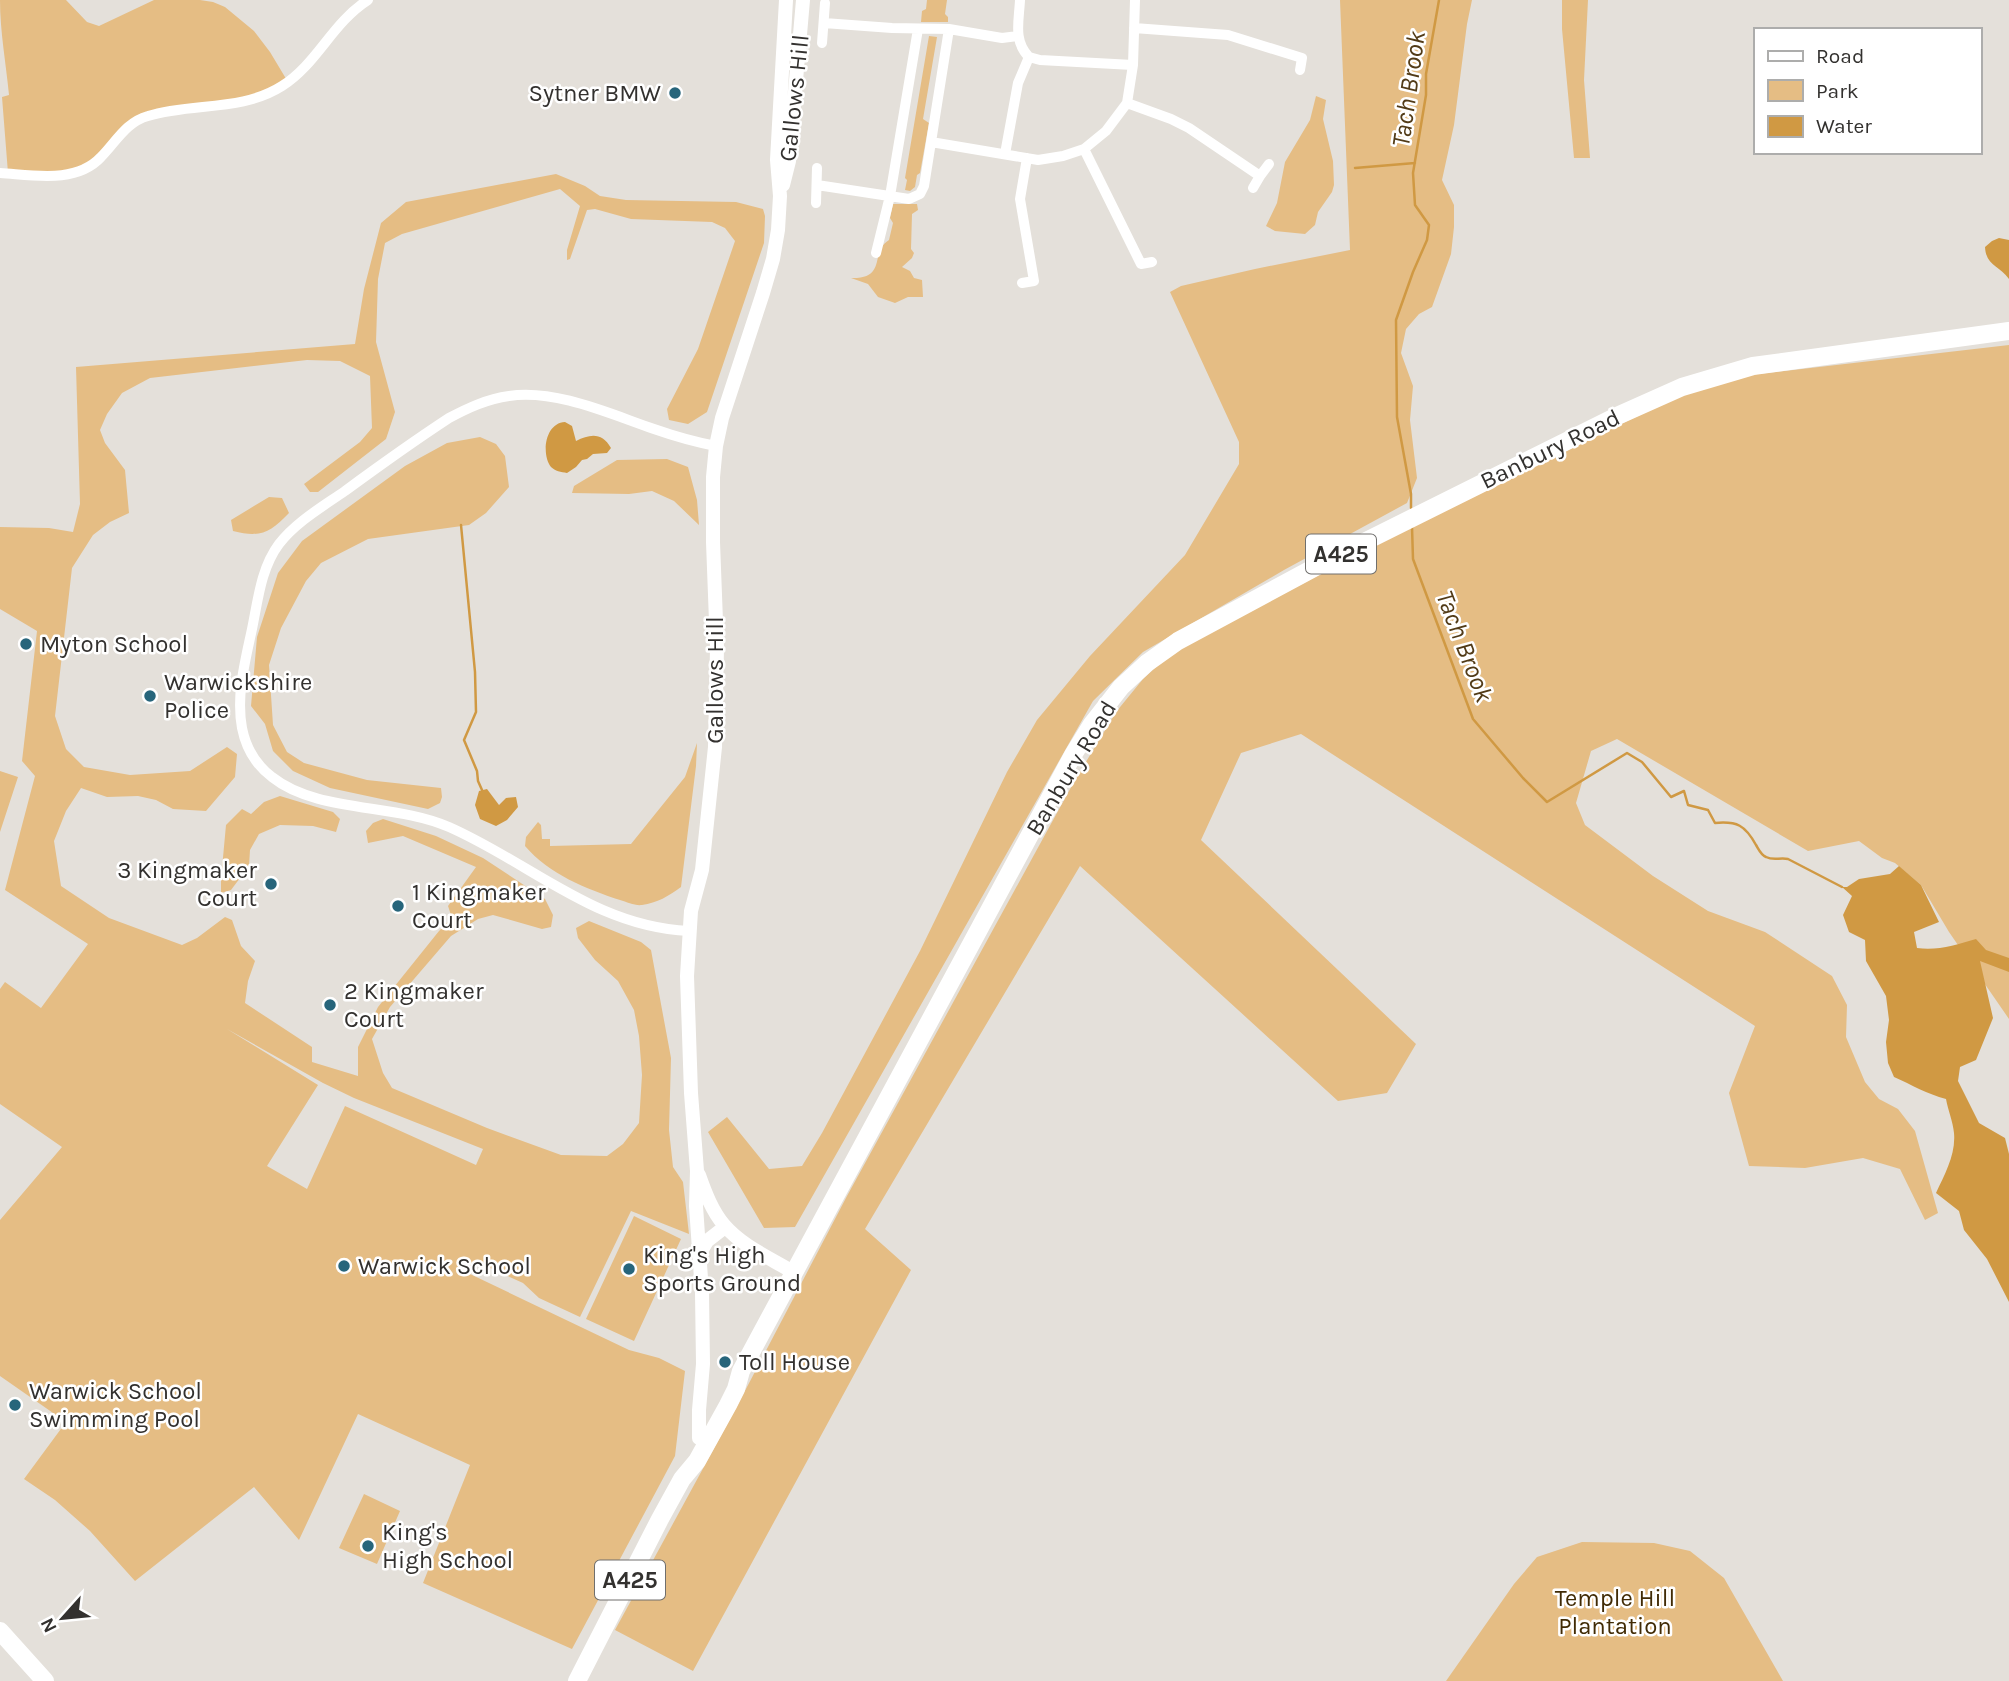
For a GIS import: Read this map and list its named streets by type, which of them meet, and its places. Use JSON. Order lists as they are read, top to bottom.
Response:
{
  "streets": {
    "main road": ["Banbury Road", "A425"],
    "street": ["Gallows Hill"]
  },
  "crossings": [
    ["Gallows Hill", "Banbury Road"]
  ],
  "water": ["Tach Brook"],
  "parks": ["Temple Hill Plantation"],
  "places": [
    "Sytner BMW",
    "Myton School",
    "Warwickshire Police",
    "3 Kingmaker Court",
    "1 Kingmaker Court",
    "2 Kingmaker Court",
    "Warwick School",
    "King's High Sports Ground",
    "Toll House",
    "Warwick School Swimming Pool",
    "King's High School"
  ],
  "legend": ["Road", "Park", "Water"],
  "north": "bottom left"
}
